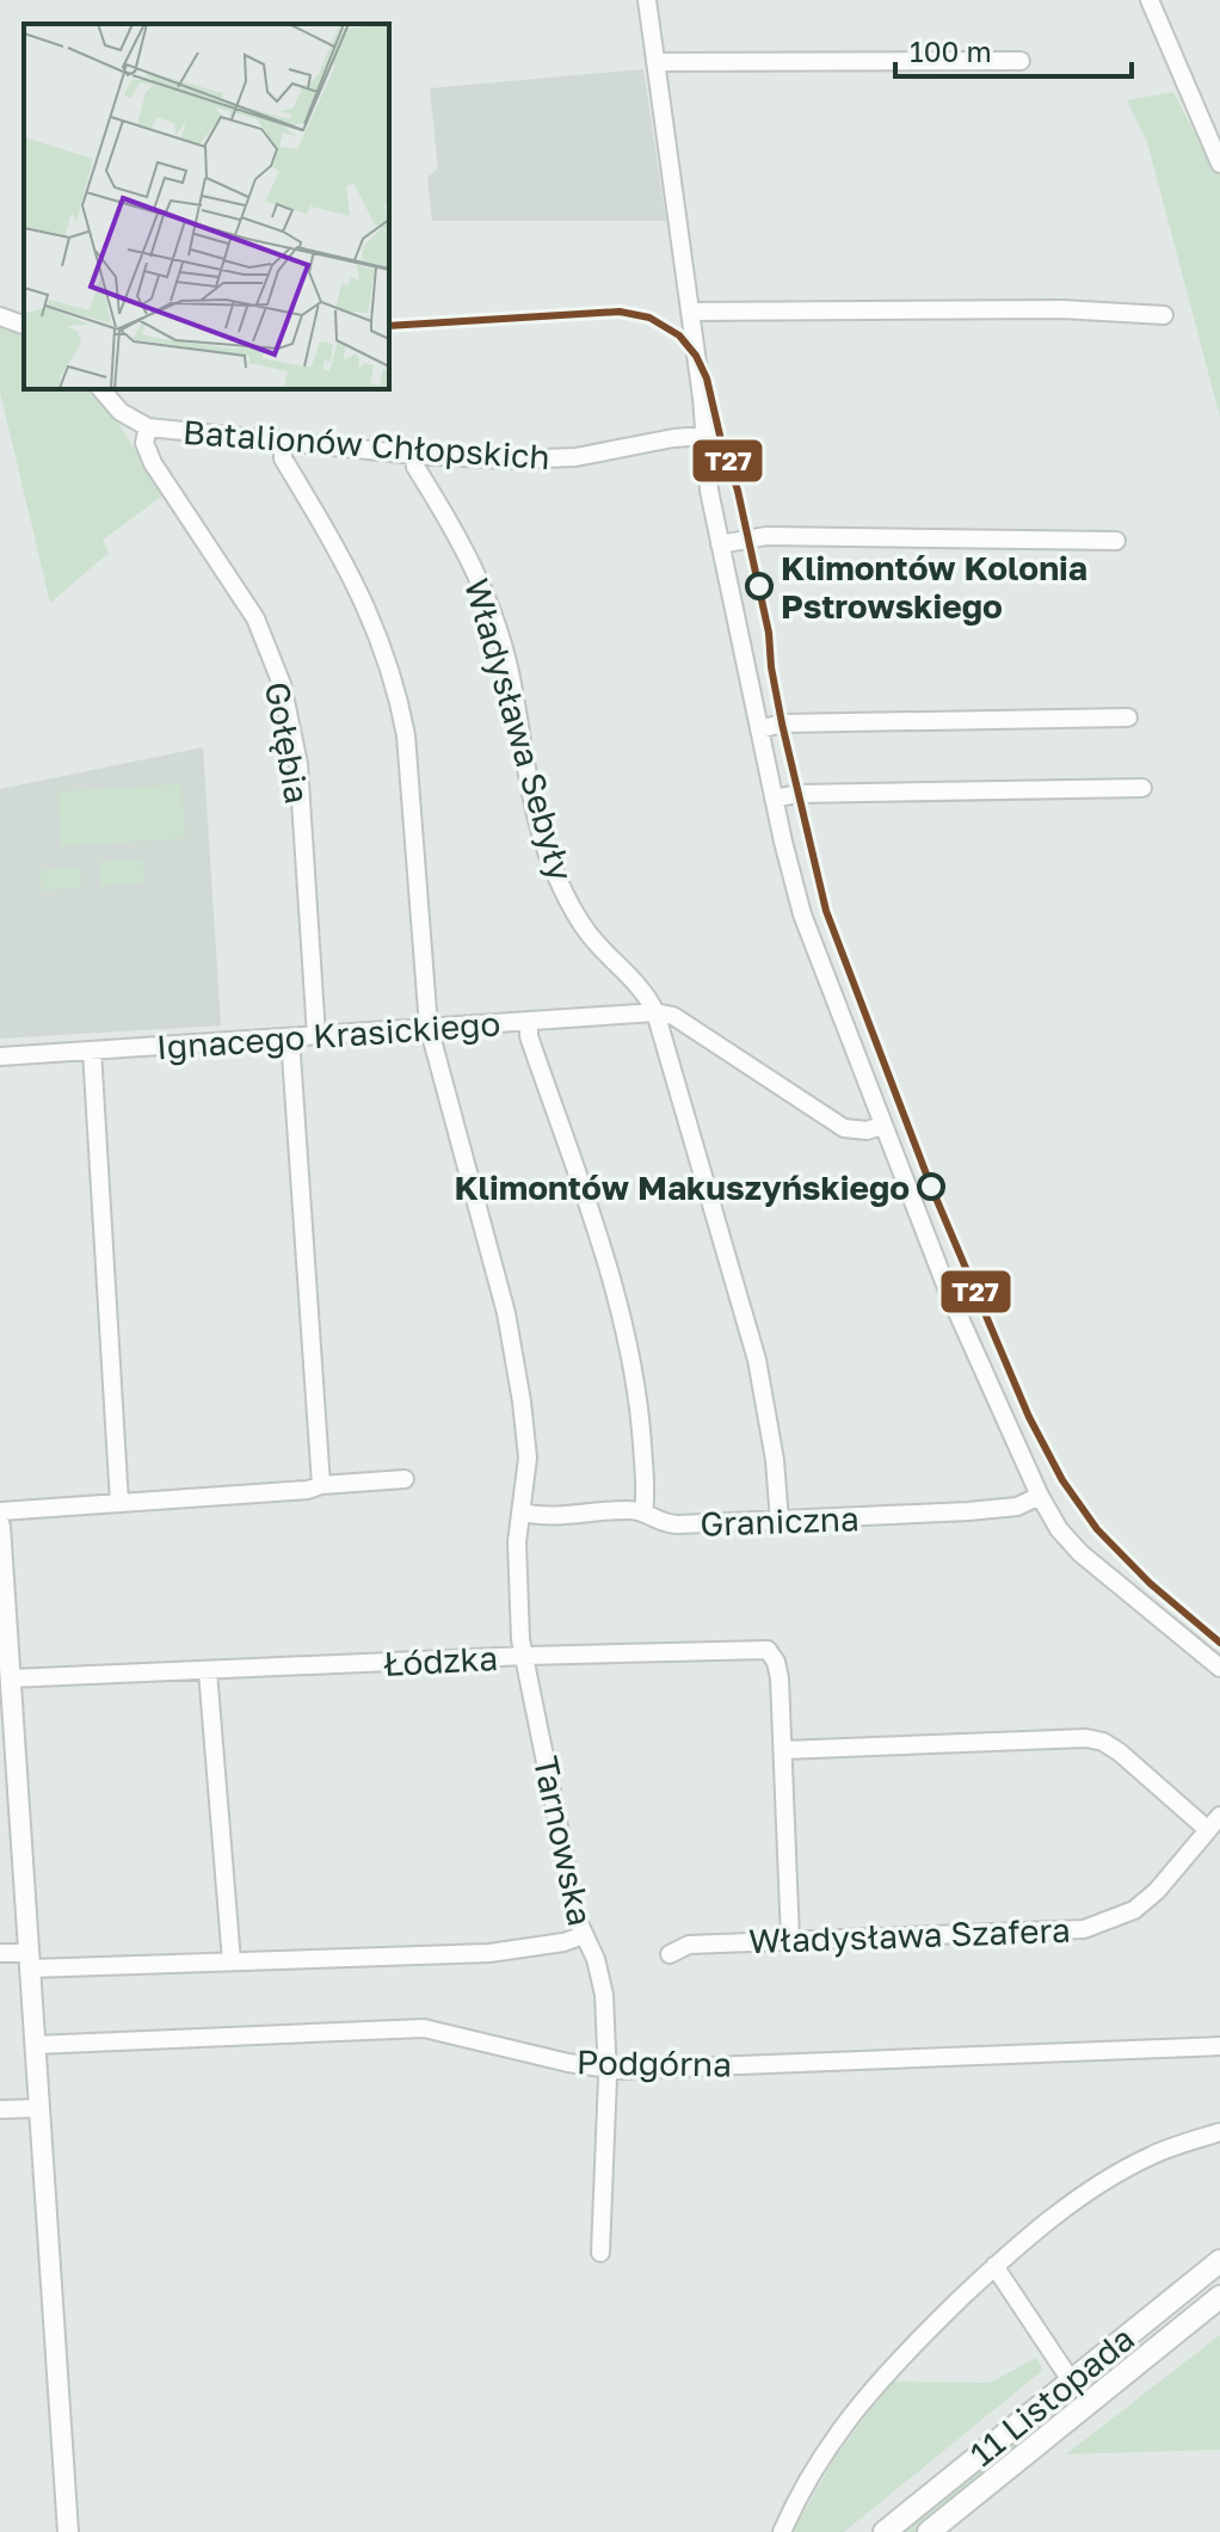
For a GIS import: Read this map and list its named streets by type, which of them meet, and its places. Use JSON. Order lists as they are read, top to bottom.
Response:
{
  "streets": {
    "main road": ["11 Listopada"],
    "street": [
      "Batalionów Chłopskich",
      "Władysława Sebyły",
      "Gołębia",
      "Ignacego Krasickiego",
      "Graniczna",
      "Łódzka",
      "Tarnowska",
      "Władysława Szafera",
      "Podgórna"
    ]
  },
  "crossings": [
    ["Batalionów Chłopskich", "Władysława Sebyły"],
    ["Batalionów Chłopskich", "Gołębia"],
    ["Batalionów Chłopskich", "Tarnowska"],
    ["Władysława Sebyły", "Ignacego Krasickiego"],
    ["Gołębia", "Ignacego Krasickiego"],
    ["Ignacego Krasickiego", "Tarnowska"],
    ["Graniczna", "Tarnowska"],
    ["Łódzka", "Tarnowska"],
    ["Łódzka", "Władysława Szafera"],
    ["Tarnowska", "Podgórna"]
  ],
  "places": ["Klimontów Kolonia Pstrowskiego", "Klimontów Makuszyńskiego"],
  "lines": ["transit line T27"],
  "scale_bar": "100 m"
}
